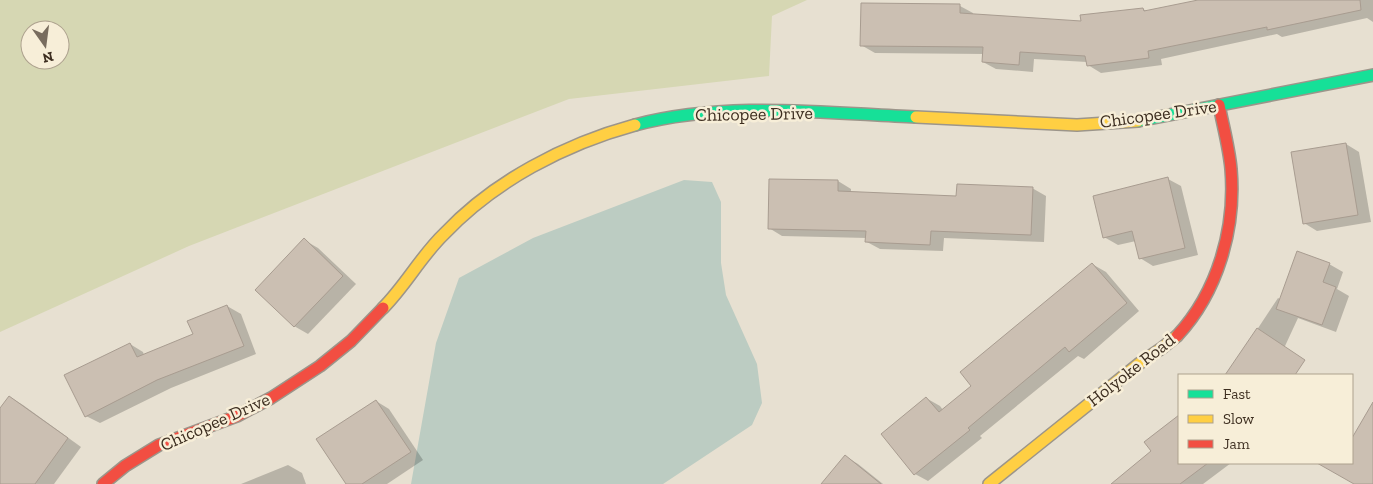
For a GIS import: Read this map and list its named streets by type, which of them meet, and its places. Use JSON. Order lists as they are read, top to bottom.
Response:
{
  "streets": {
    "street": ["Chicopee Drive", "Holyoke Road"]
  },
  "crossings": [
    ["Chicopee Drive", "Holyoke Road"]
  ],
  "legend": ["Fast", "Slow", "Jam"],
  "north": "bottom"
}
